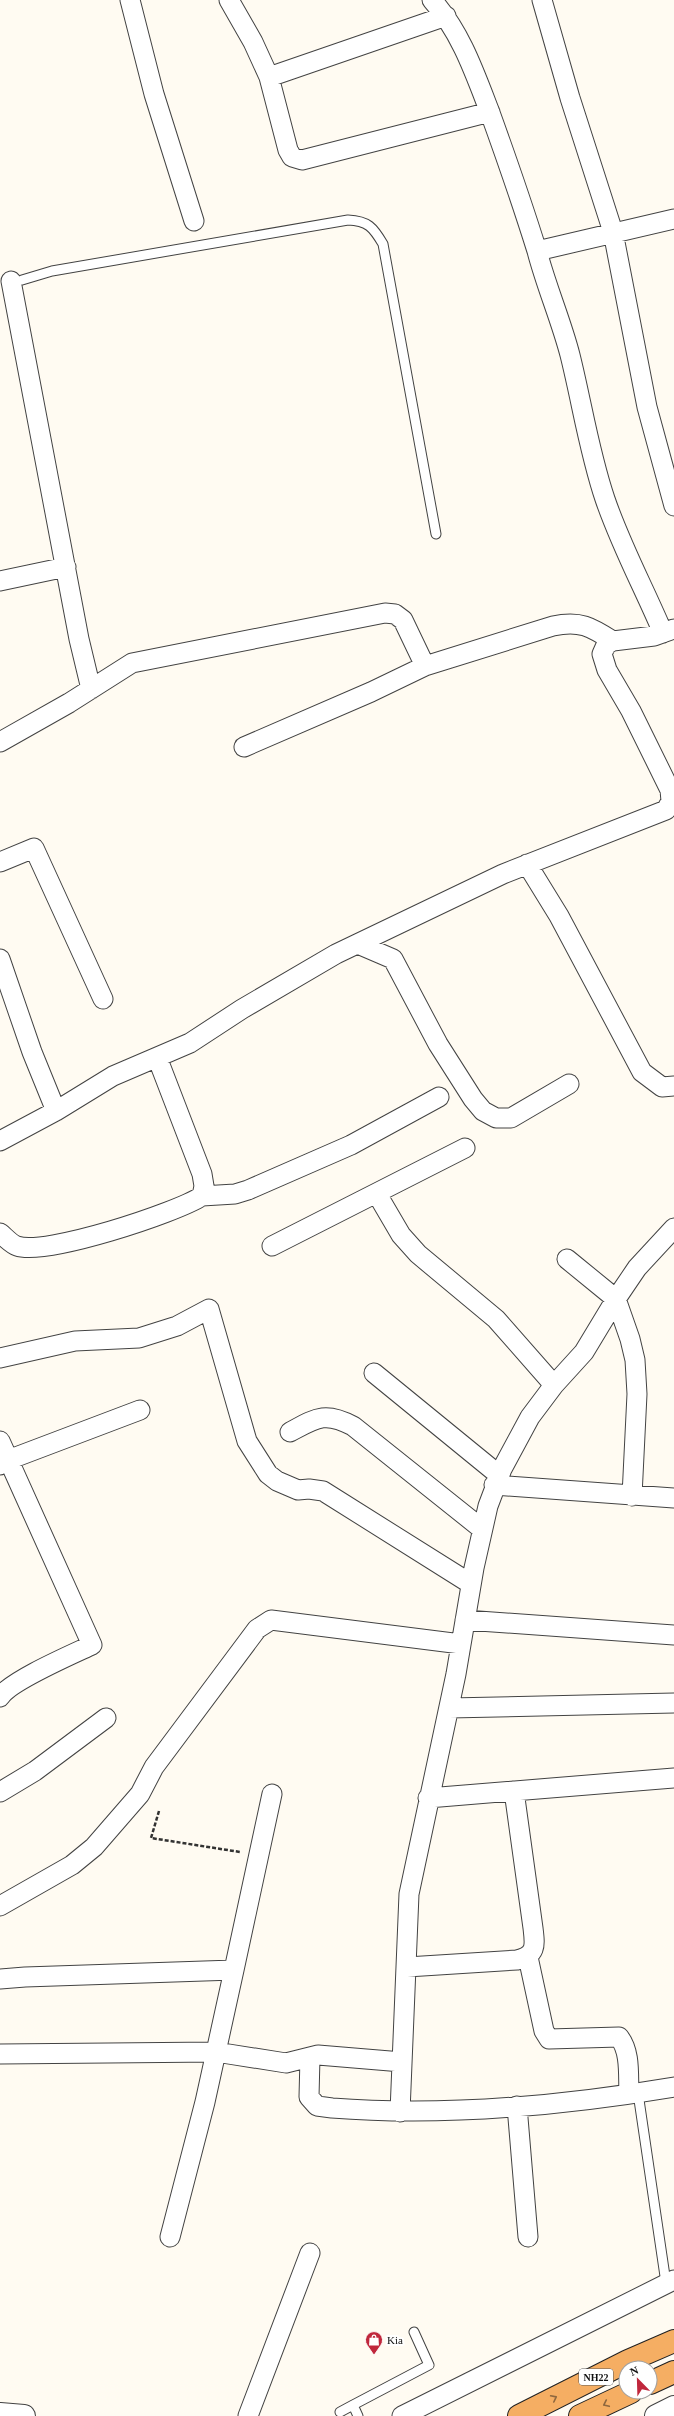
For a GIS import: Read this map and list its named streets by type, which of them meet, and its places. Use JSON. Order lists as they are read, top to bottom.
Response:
{
  "streets": {
    "highway": ["NH22"]
  },
  "places": {
    "shop": ["Kia"]
  },
  "north": "top left"
}
